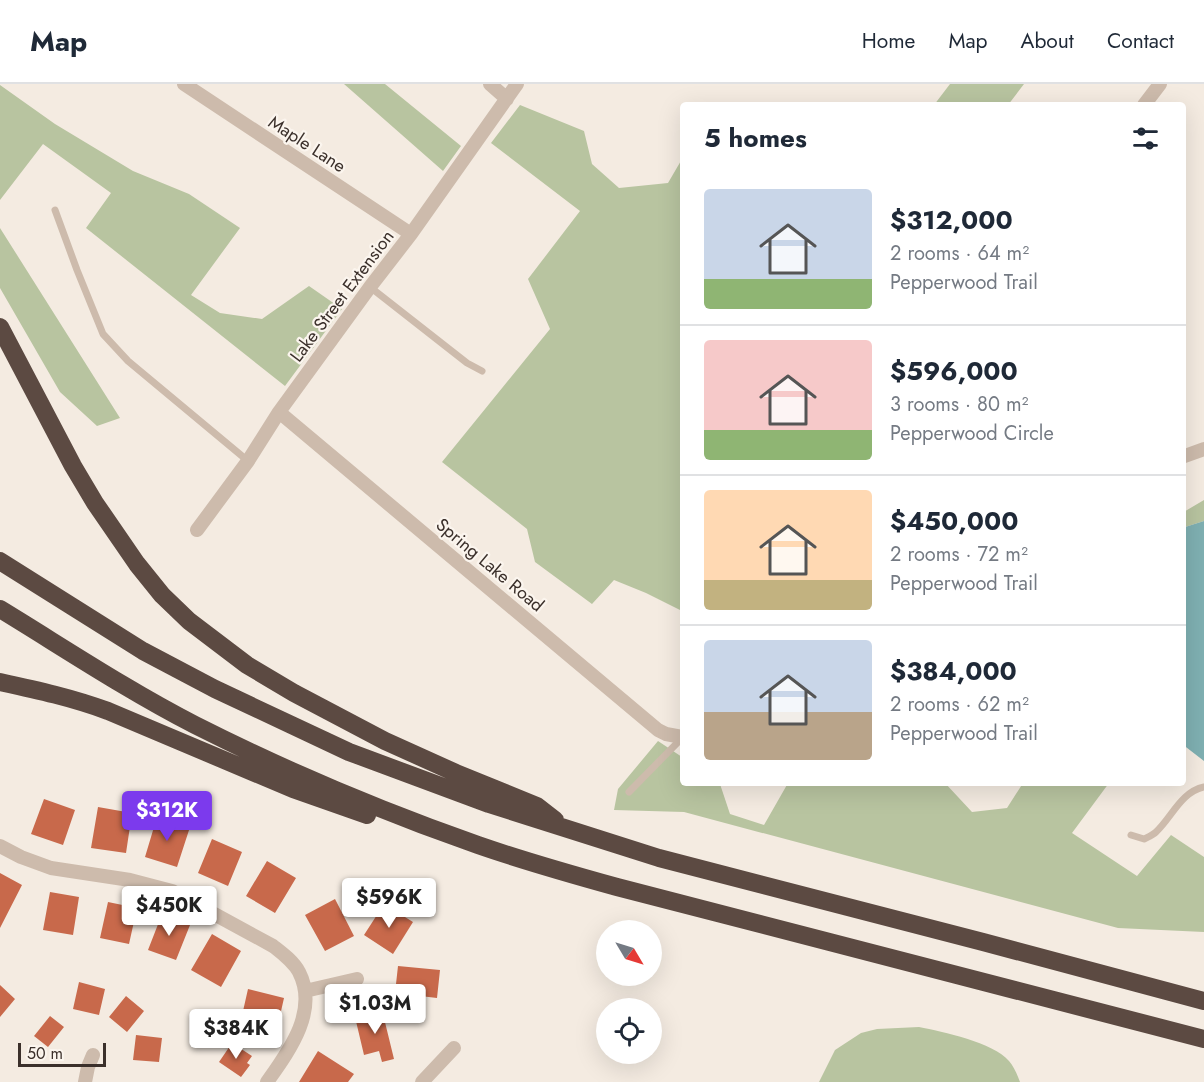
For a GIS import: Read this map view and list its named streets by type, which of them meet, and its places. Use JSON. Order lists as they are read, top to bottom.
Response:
{
  "streets": {
    "street": ["Maple Lane", "Lake Street Extension", "Spring Lake Road"]
  },
  "crossings": [
    ["Maple Lane", "Lake Street Extension"],
    ["Lake Street Extension", "Spring Lake Road"]
  ],
  "scale_bar": "50 m",
  "north": "bottom right",
  "page": {
    "header": "Map",
    "nav": [
      "Home",
      "Map",
      "About",
      "Contact"
    ],
    "heading": "5 homes",
    "list": [
      {
        "name": "$312,000",
        "note": "2 rooms · 64 m² · Pepperwood Trail"
      },
      {
        "name": "$596,000",
        "note": "3 rooms · 80 m² · Pepperwood Circle"
      },
      {
        "name": "$450,000",
        "note": "2 rooms · 72 m² · Pepperwood Trail"
      },
      {
        "name": "$384,000",
        "note": "2 rooms · 62 m² · Pepperwood Trail"
      }
    ],
    "price": [
      "$312K",
      "$596K",
      "$450K",
      "$1.03M",
      "$384K"
    ],
    "scale": "50 m"
  }
}
